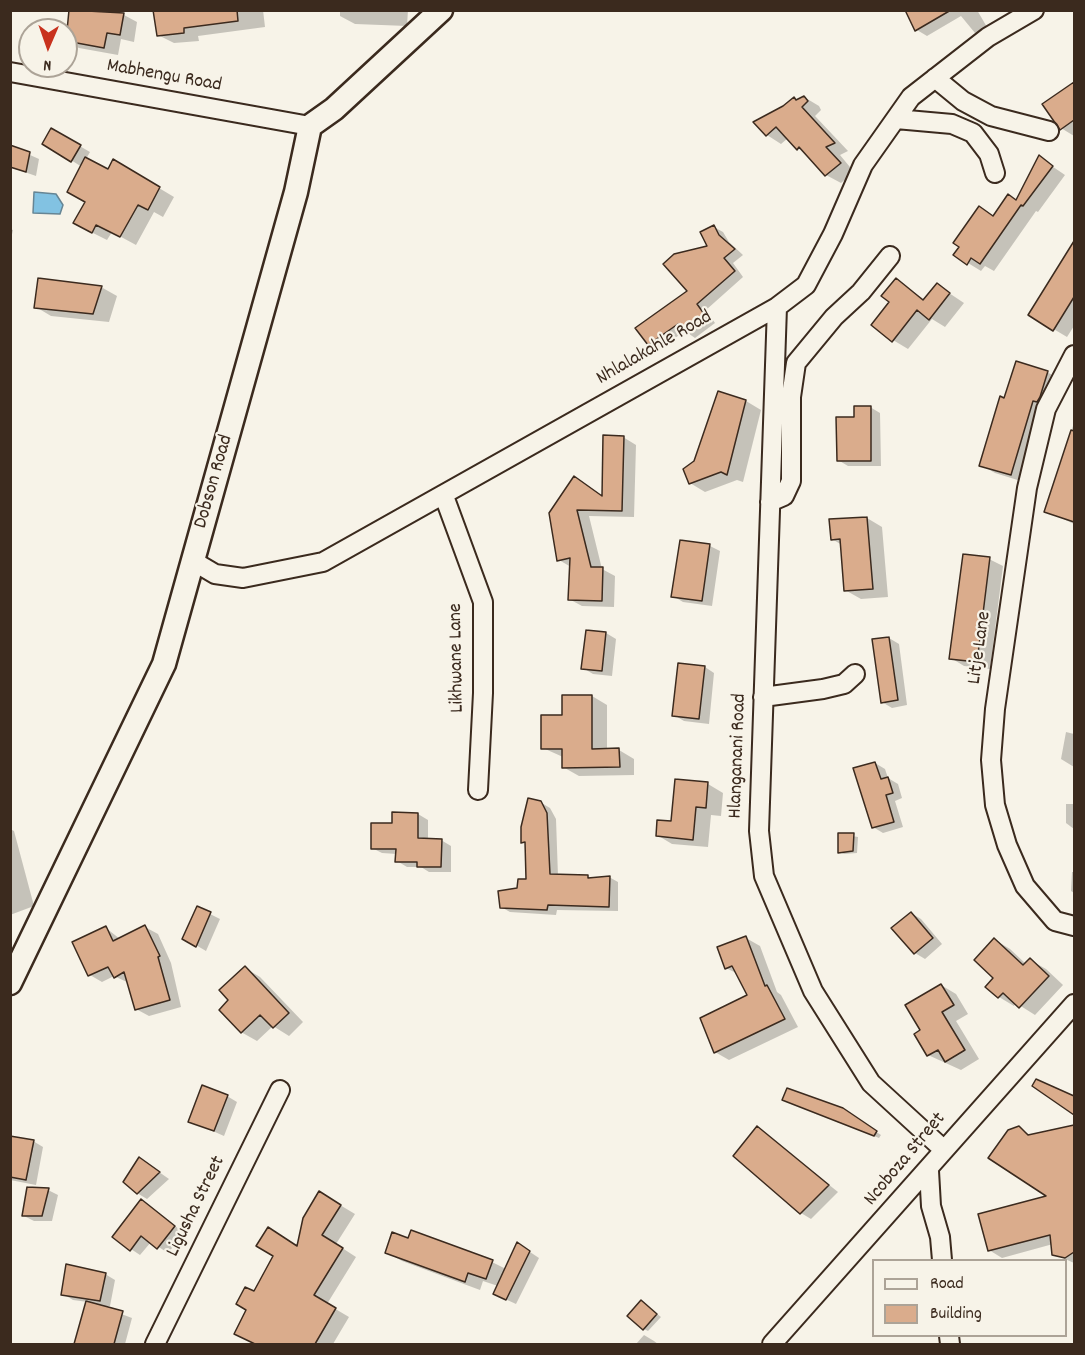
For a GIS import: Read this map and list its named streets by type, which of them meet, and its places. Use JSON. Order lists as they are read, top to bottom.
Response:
{
  "streets": {
    "street": [
      "Mabhengu Road",
      "Nhlalakahle Road",
      "Dobson Road",
      "Litje Lane",
      "Likhwane Lane",
      "Hlanganani Road",
      "Ncoboza Street",
      "Ligusha Street"
    ]
  },
  "crossings": [
    ["Mabhengu Road", "Dobson Road"],
    ["Nhlalakahle Road", "Dobson Road"],
    ["Nhlalakahle Road", "Likhwane Lane"],
    ["Nhlalakahle Road", "Hlanganani Road"],
    ["Hlanganani Road", "Ncoboza Street"]
  ],
  "legend": ["Road", "Building"],
  "north": "bottom"
}
